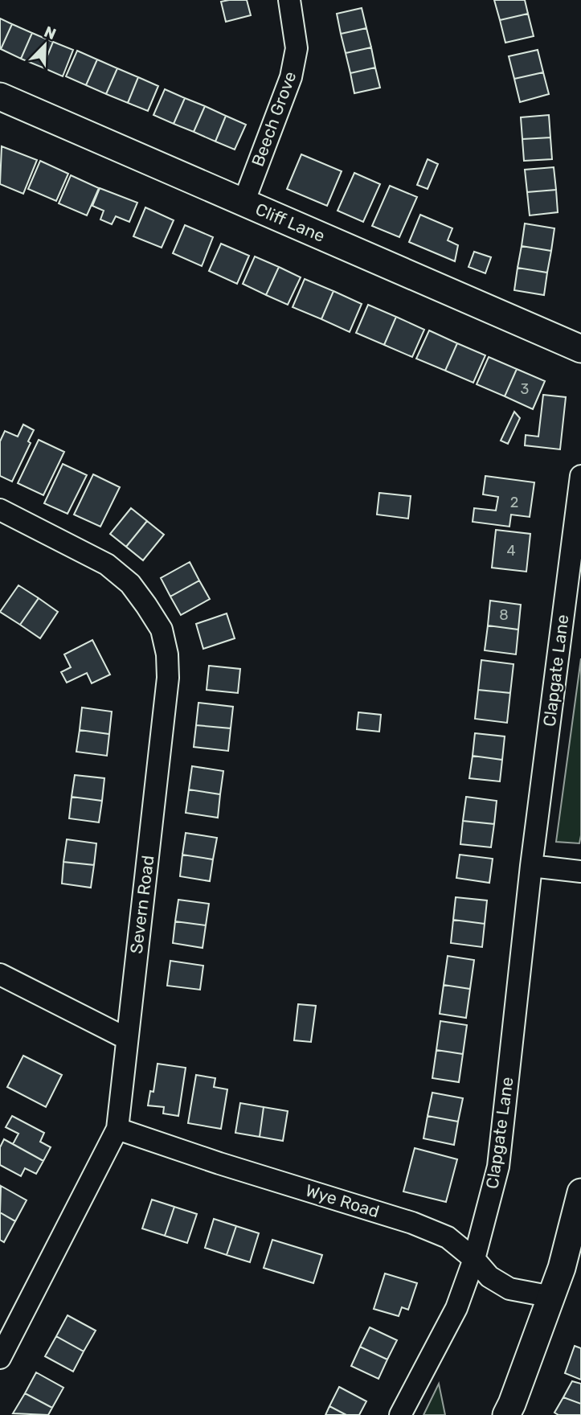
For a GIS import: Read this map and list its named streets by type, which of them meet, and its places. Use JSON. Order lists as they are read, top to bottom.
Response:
{
  "streets": {
    "street": [
      "Beech Grove",
      "Cliff Lane",
      "Clapgate Lane",
      "Severn Road",
      "Wye Road"
    ]
  },
  "crossings": [
    ["Beech Grove", "Cliff Lane"],
    ["Clapgate Lane", "Wye Road"],
    ["Severn Road", "Wye Road"]
  ],
  "house_numbers": [
    "3",
    "2",
    "4",
    "8"
  ],
  "north": "top right"
}
